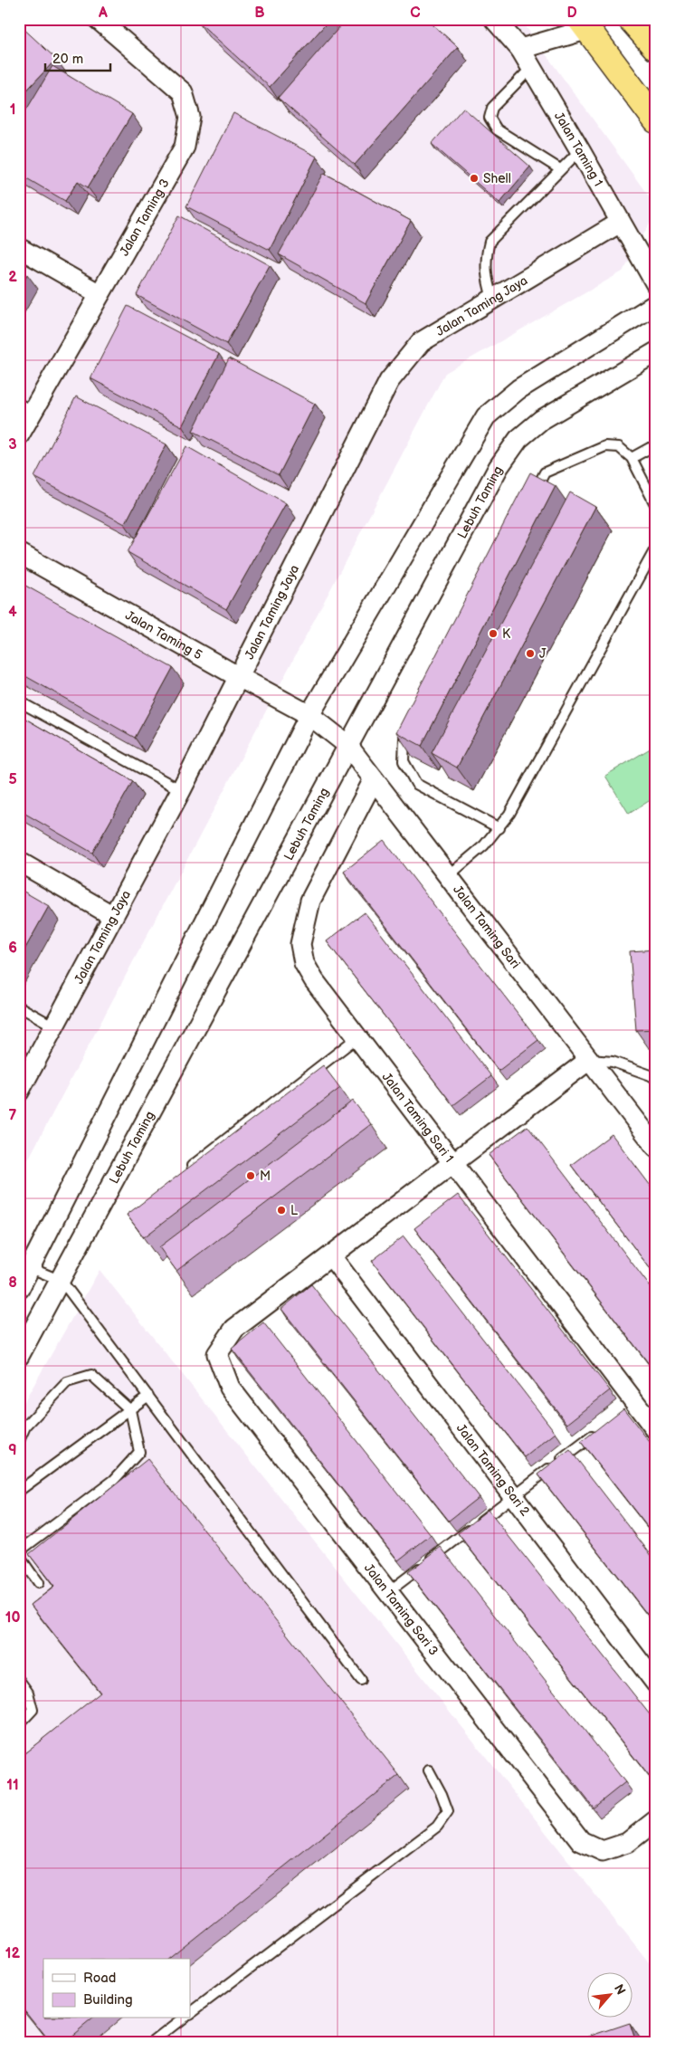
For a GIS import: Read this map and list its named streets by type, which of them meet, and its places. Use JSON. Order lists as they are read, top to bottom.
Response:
{
  "streets": {
    "street": [
      "Jalan Taming 1",
      "Jalan Taming 3",
      "Jalan Taming Jaya",
      "Lebuh Taming",
      "Jalan Taming 5",
      "Jalan Taming Sari",
      "Jalan Taming Sari 1",
      "Jalan Taming Sari 2",
      "Jalan Taming Sari 3"
    ]
  },
  "crossings": [
    ["Jalan Taming 1", "Jalan Taming Jaya"],
    ["Jalan Taming Jaya", "Jalan Taming 5"],
    ["Lebuh Taming", "Jalan Taming Sari"],
    ["Jalan Taming 5", "Jalan Taming Sari"],
    ["Jalan Taming Sari", "Jalan Taming Sari 1"],
    ["Jalan Taming Sari 2", "Jalan Taming Sari 3"]
  ],
  "places": [
    "Shell",
    "K",
    "J",
    "M",
    "L"
  ],
  "legend": ["Road", "Building"],
  "scale_bar": "20 m",
  "north": "top right",
  "grid": {
    "columns": [
      "A",
      "B",
      "C",
      "D"
    ],
    "rows": [
      "1",
      "2",
      "3",
      "4",
      "5",
      "6",
      "7",
      "8",
      "9",
      "10",
      "11",
      "12"
    ]
  }
}
